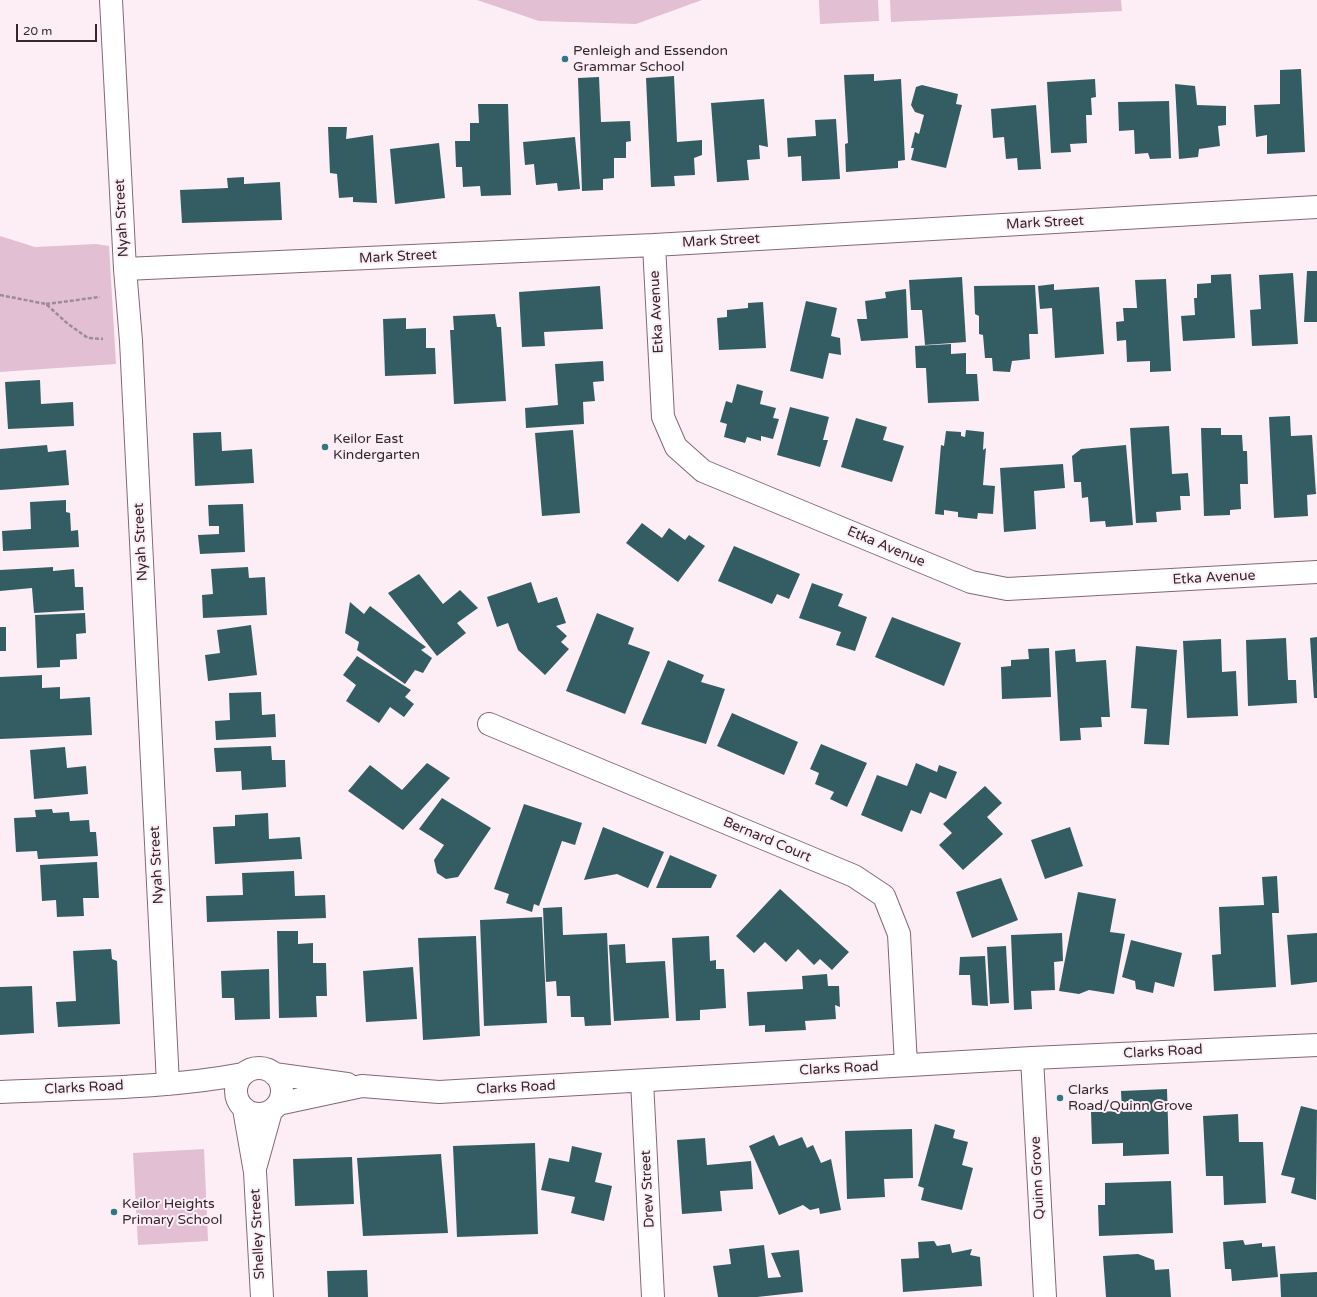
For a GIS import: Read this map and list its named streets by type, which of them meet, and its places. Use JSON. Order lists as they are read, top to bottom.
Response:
{
  "streets": {
    "street": [
      "Nyah Street",
      "Mark Street",
      "Etka Avenue",
      "Bernard Court",
      "Clarks Road",
      "Quinn Grove",
      "Drew Street",
      "Shelley Street"
    ]
  },
  "crossings": [
    ["Nyah Street", "Mark Street"],
    ["Nyah Street", "Clarks Road"],
    ["Mark Street", "Etka Avenue"],
    ["Bernard Court", "Clarks Road"],
    ["Clarks Road", "Quinn Grove"],
    ["Clarks Road", "Drew Street"],
    ["Clarks Road", "Shelley Street"]
  ],
  "places": [
    "Penleigh and Essendon Grammar School",
    "Keilor East Kindergarten",
    "Clarks Road/Quinn Grove",
    "Keilor Heights Primary School"
  ],
  "scale_bar": "20 m"
}
